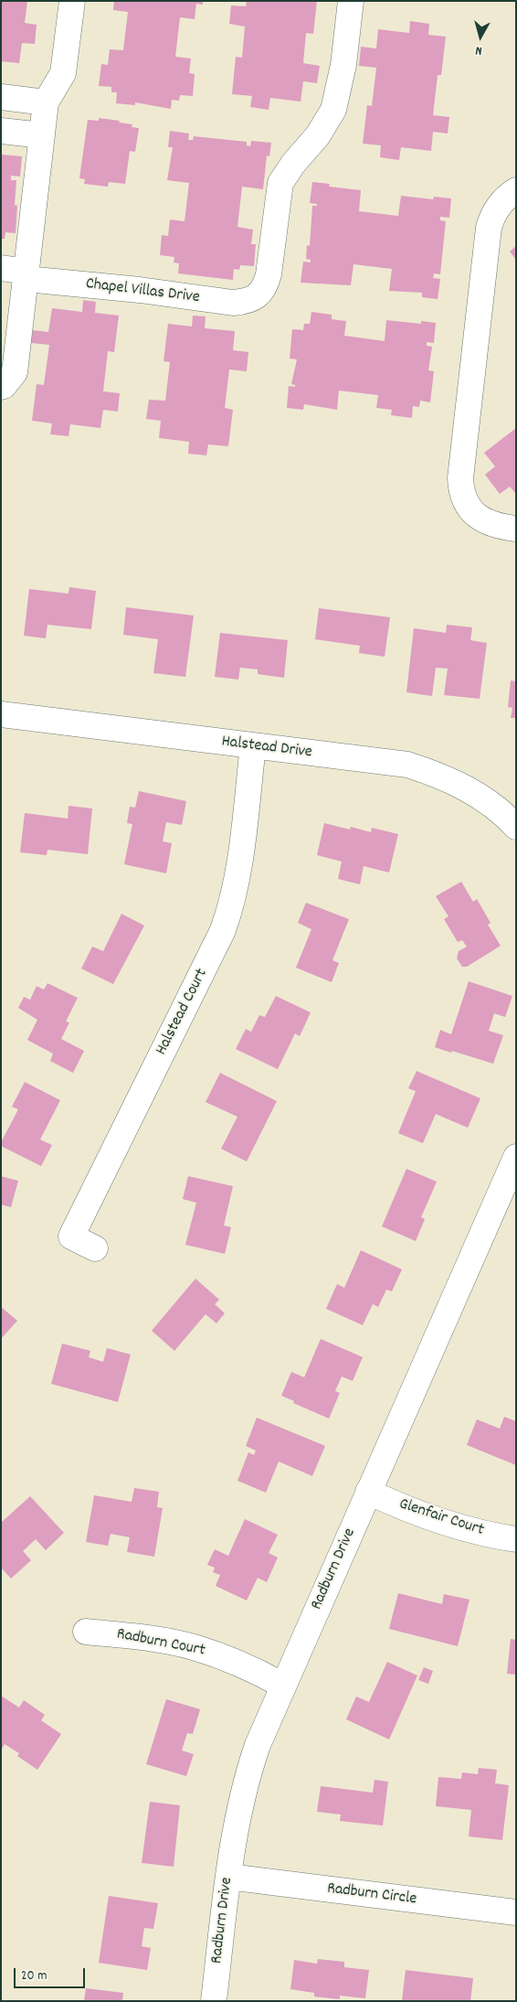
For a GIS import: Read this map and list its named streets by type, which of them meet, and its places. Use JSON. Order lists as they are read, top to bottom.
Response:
{
  "streets": {
    "street": [
      "Chapel Villas Drive",
      "Halstead Drive",
      "Halstead Court",
      "Glenfair Court",
      "Radburn Drive",
      "Radburn Court",
      "Radburn Circle"
    ]
  },
  "crossings": [
    ["Halstead Drive", "Halstead Court"],
    ["Glenfair Court", "Radburn Drive"],
    ["Radburn Drive", "Radburn Court"],
    ["Radburn Drive", "Radburn Circle"]
  ],
  "scale_bar": "20 m",
  "north": "bottom"
}
